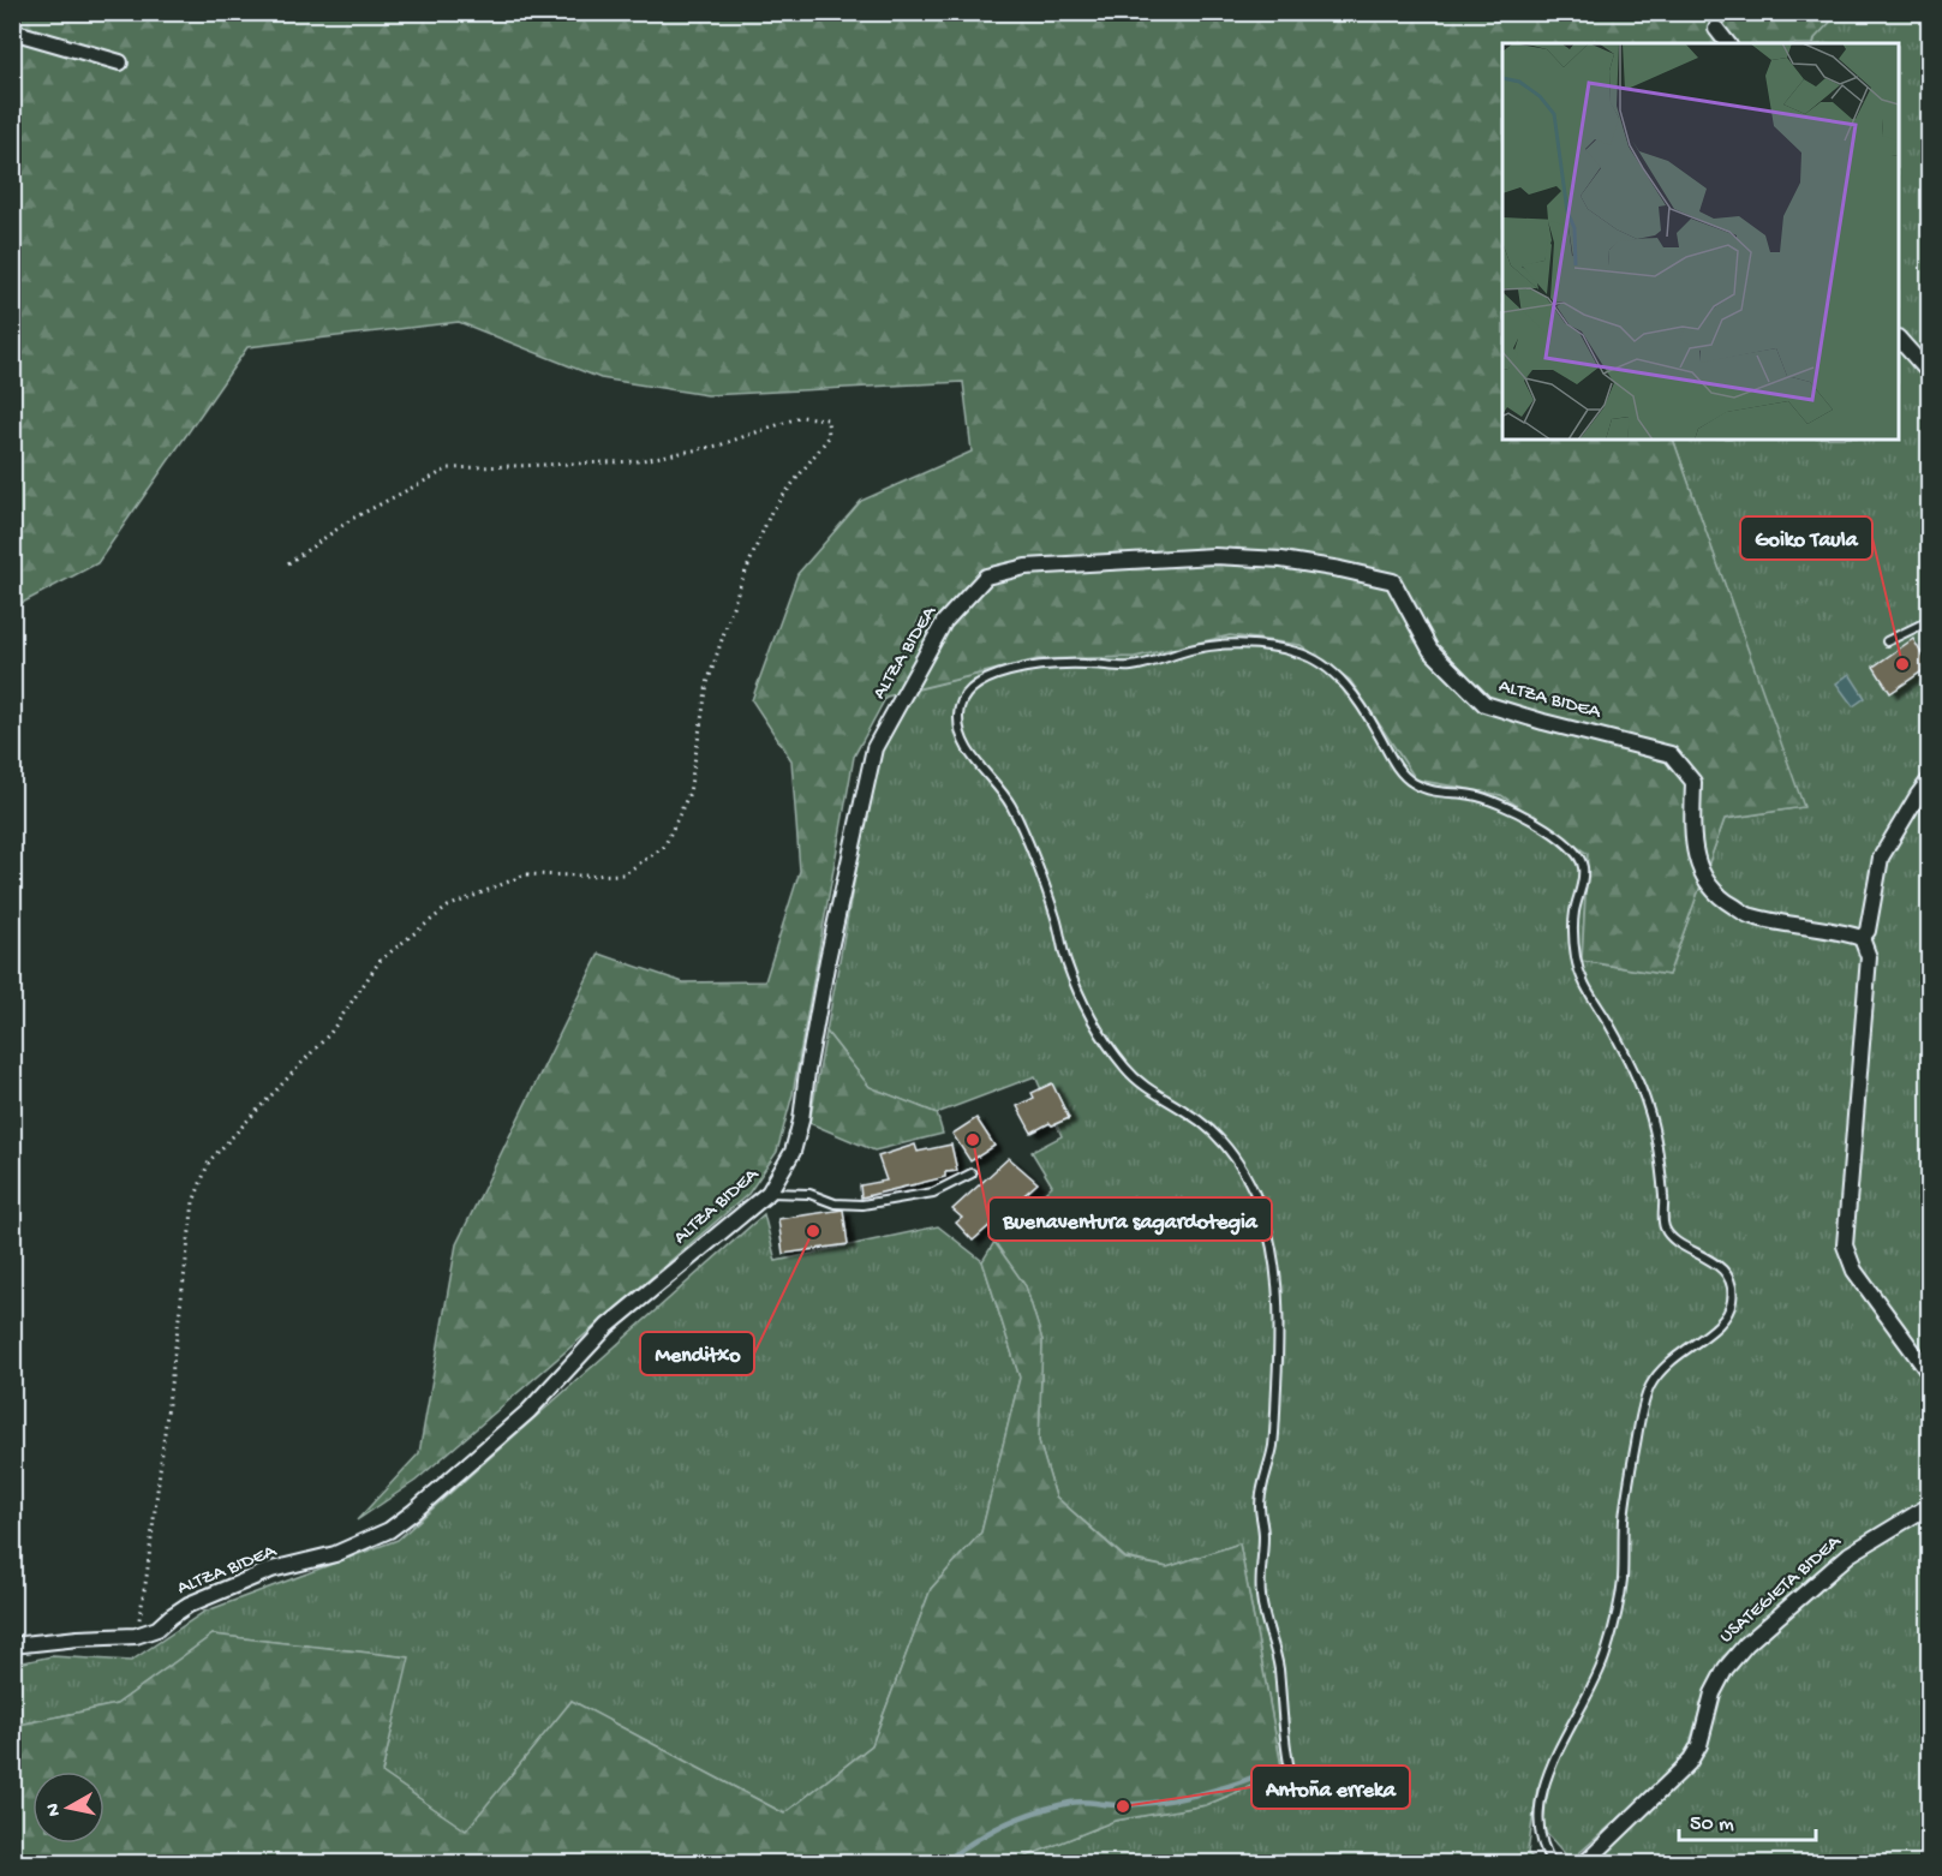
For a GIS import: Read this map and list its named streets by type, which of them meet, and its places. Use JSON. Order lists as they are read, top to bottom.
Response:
{
  "streets": {
    "street": ["ALTZA BIDEA", "USATEGIETA BIDEA"]
  },
  "places": [
    "Goiko Taula",
    "Buenaventura sagardotegia",
    "Menditxo",
    "Antoña erreka"
  ],
  "scale_bar": "50 m",
  "north": "left"
}
